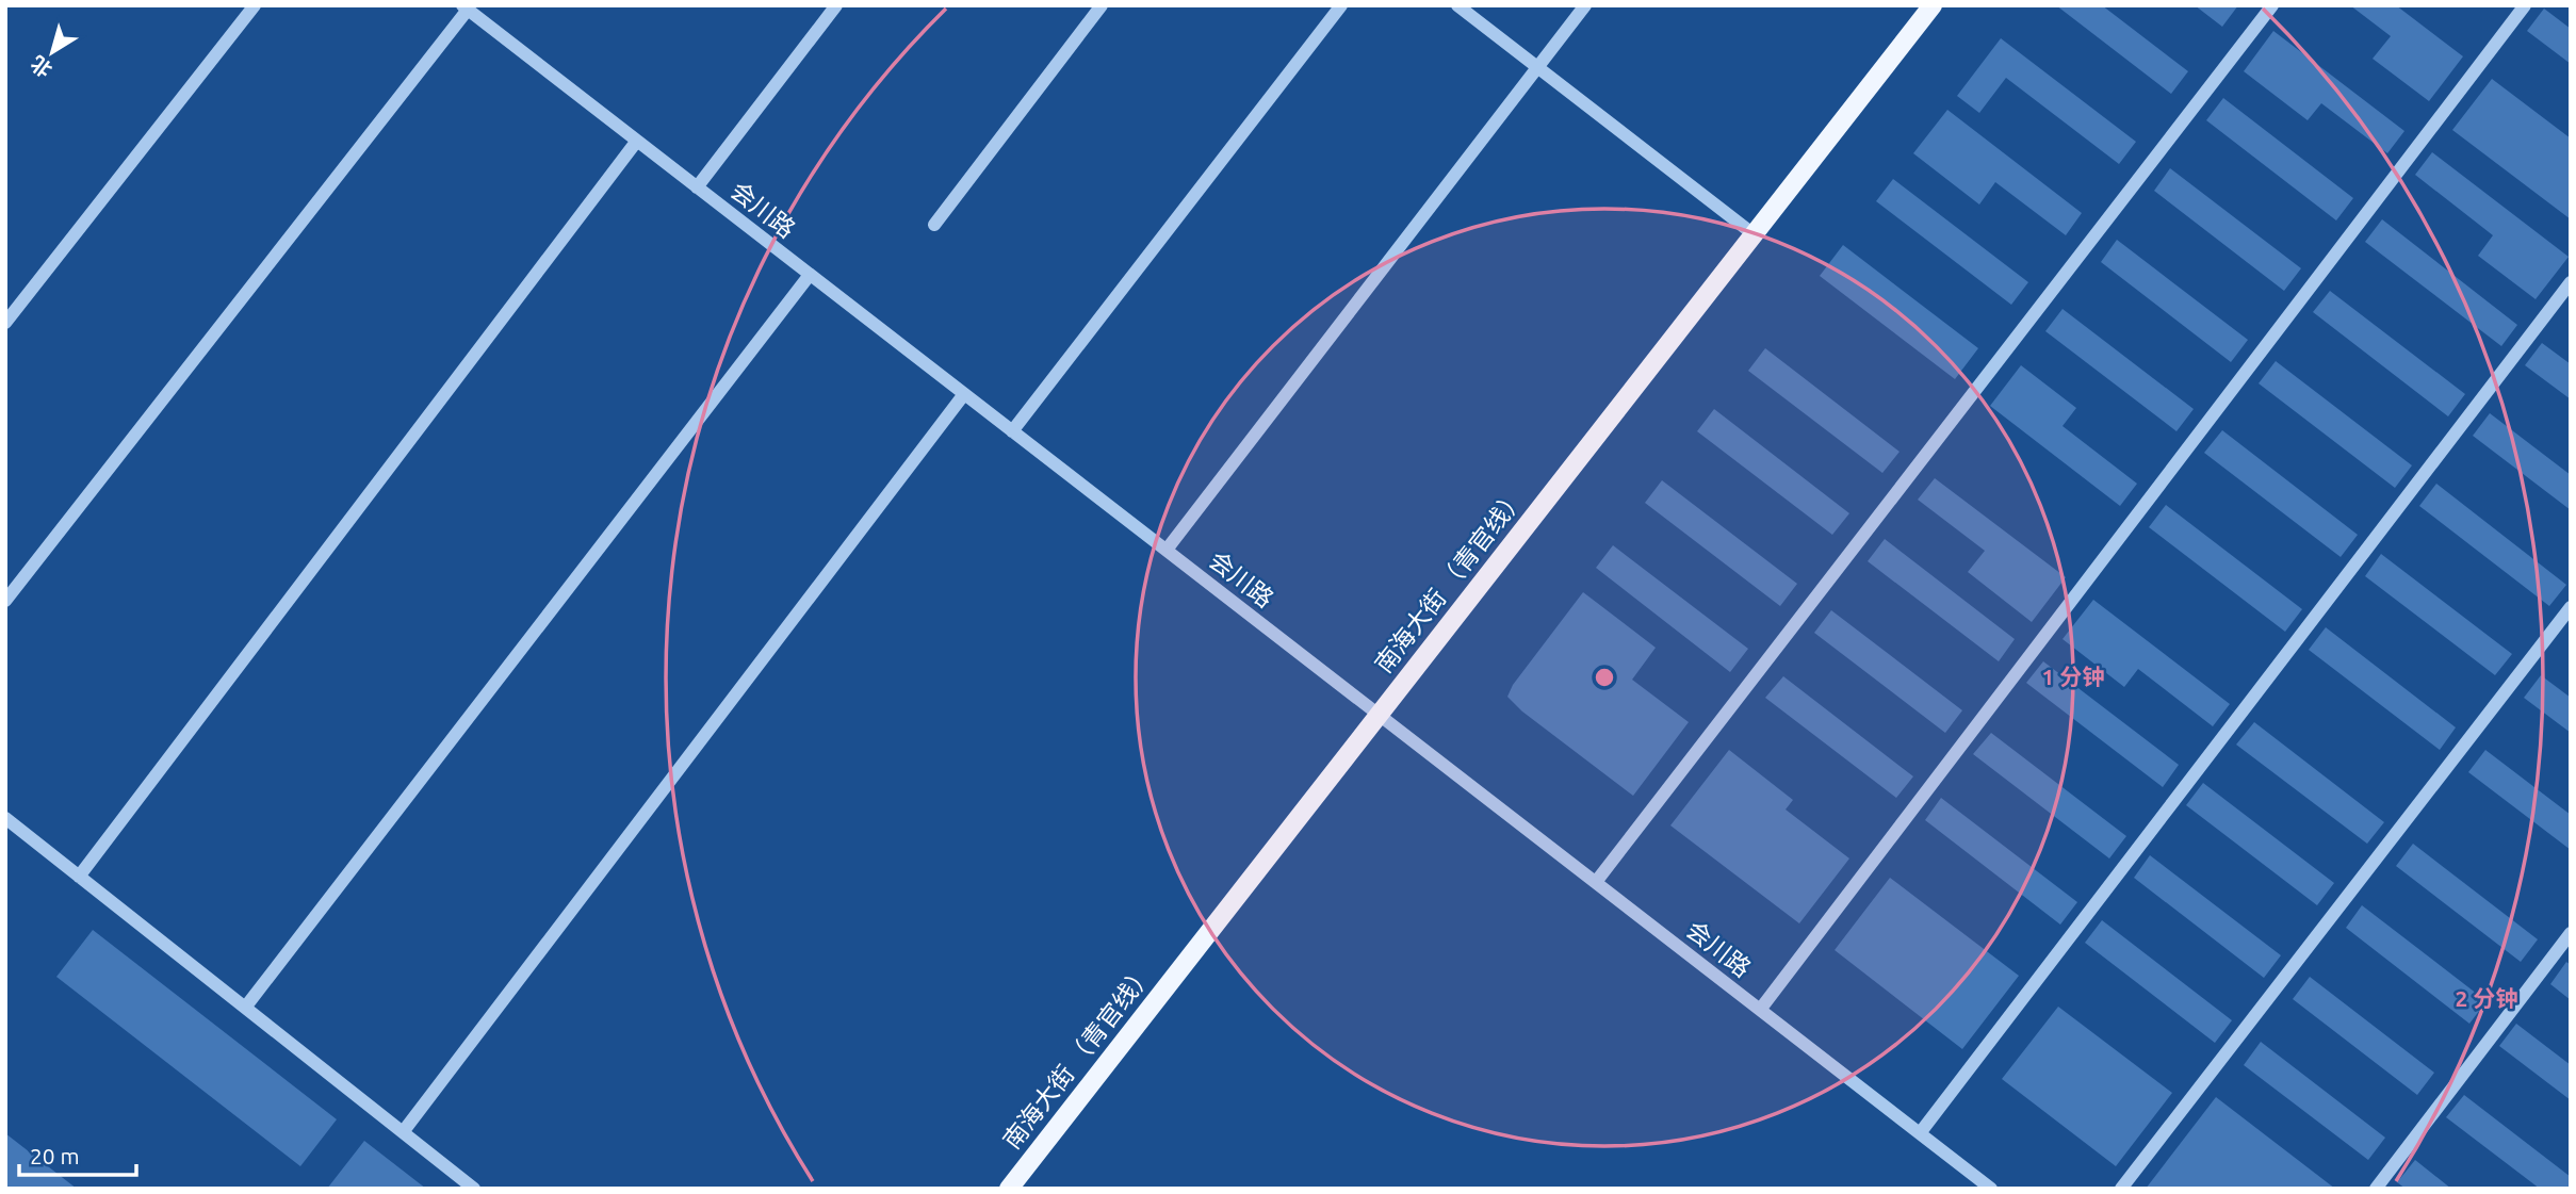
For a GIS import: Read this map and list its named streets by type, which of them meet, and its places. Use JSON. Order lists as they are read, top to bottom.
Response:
{
  "streets": {
    "main road": ["南海大街 （青官线）"],
    "street": ["会川路"]
  },
  "crossings": [
    ["会川路", "南海大街 （青官线）"]
  ],
  "scale_bar": "20 m",
  "north": "bottom left",
  "rings": ["1 分钟", "2 分钟"]
}
